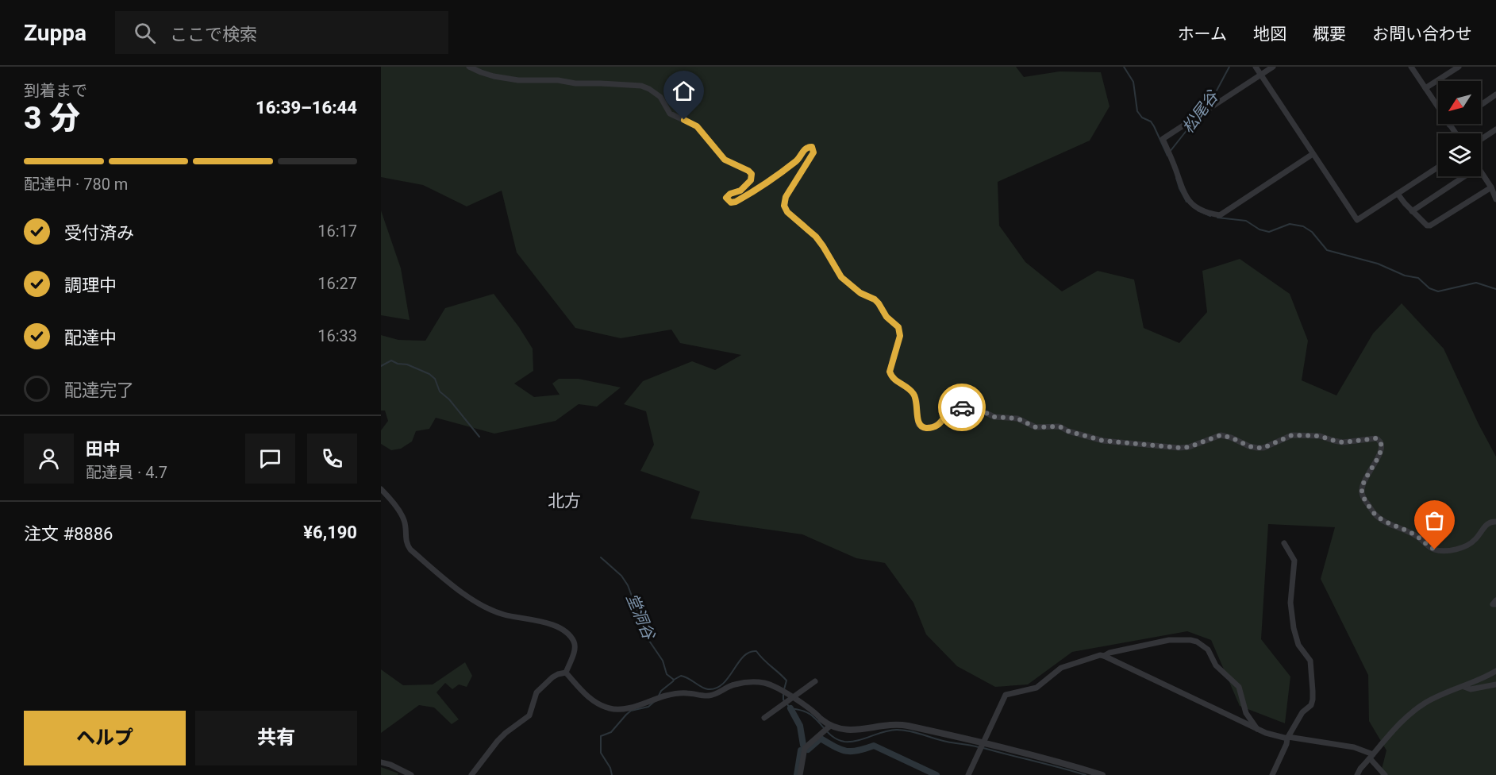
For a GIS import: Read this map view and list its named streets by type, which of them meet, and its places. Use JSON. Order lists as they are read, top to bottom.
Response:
{
  "districts": ["北方"],
  "water": ["松尾谷", "堂洞谷"],
  "north": "bottom left",
  "page": {
    "header": "Zuppa",
    "search": "ここで検索",
    "nav": [
      "ホーム",
      "地図",
      "概要",
      "お問い合わせ"
    ],
    "heading": ["3 分", "到着まで", "16:39–16:44"],
    "panel": [
      "田中",
      "配達員 · 4.7",
      "注文 #8886",
      "¥6,190"
    ],
    "bar": "配達中 · 780 m",
    "list": [
      ["受付済み", "16:17"],
      ["調理中", "16:27"],
      ["配達中", "16:33"],
      "配達完了"
    ],
    "buttons": ["ヘルプ", "共有"]
  }
}
